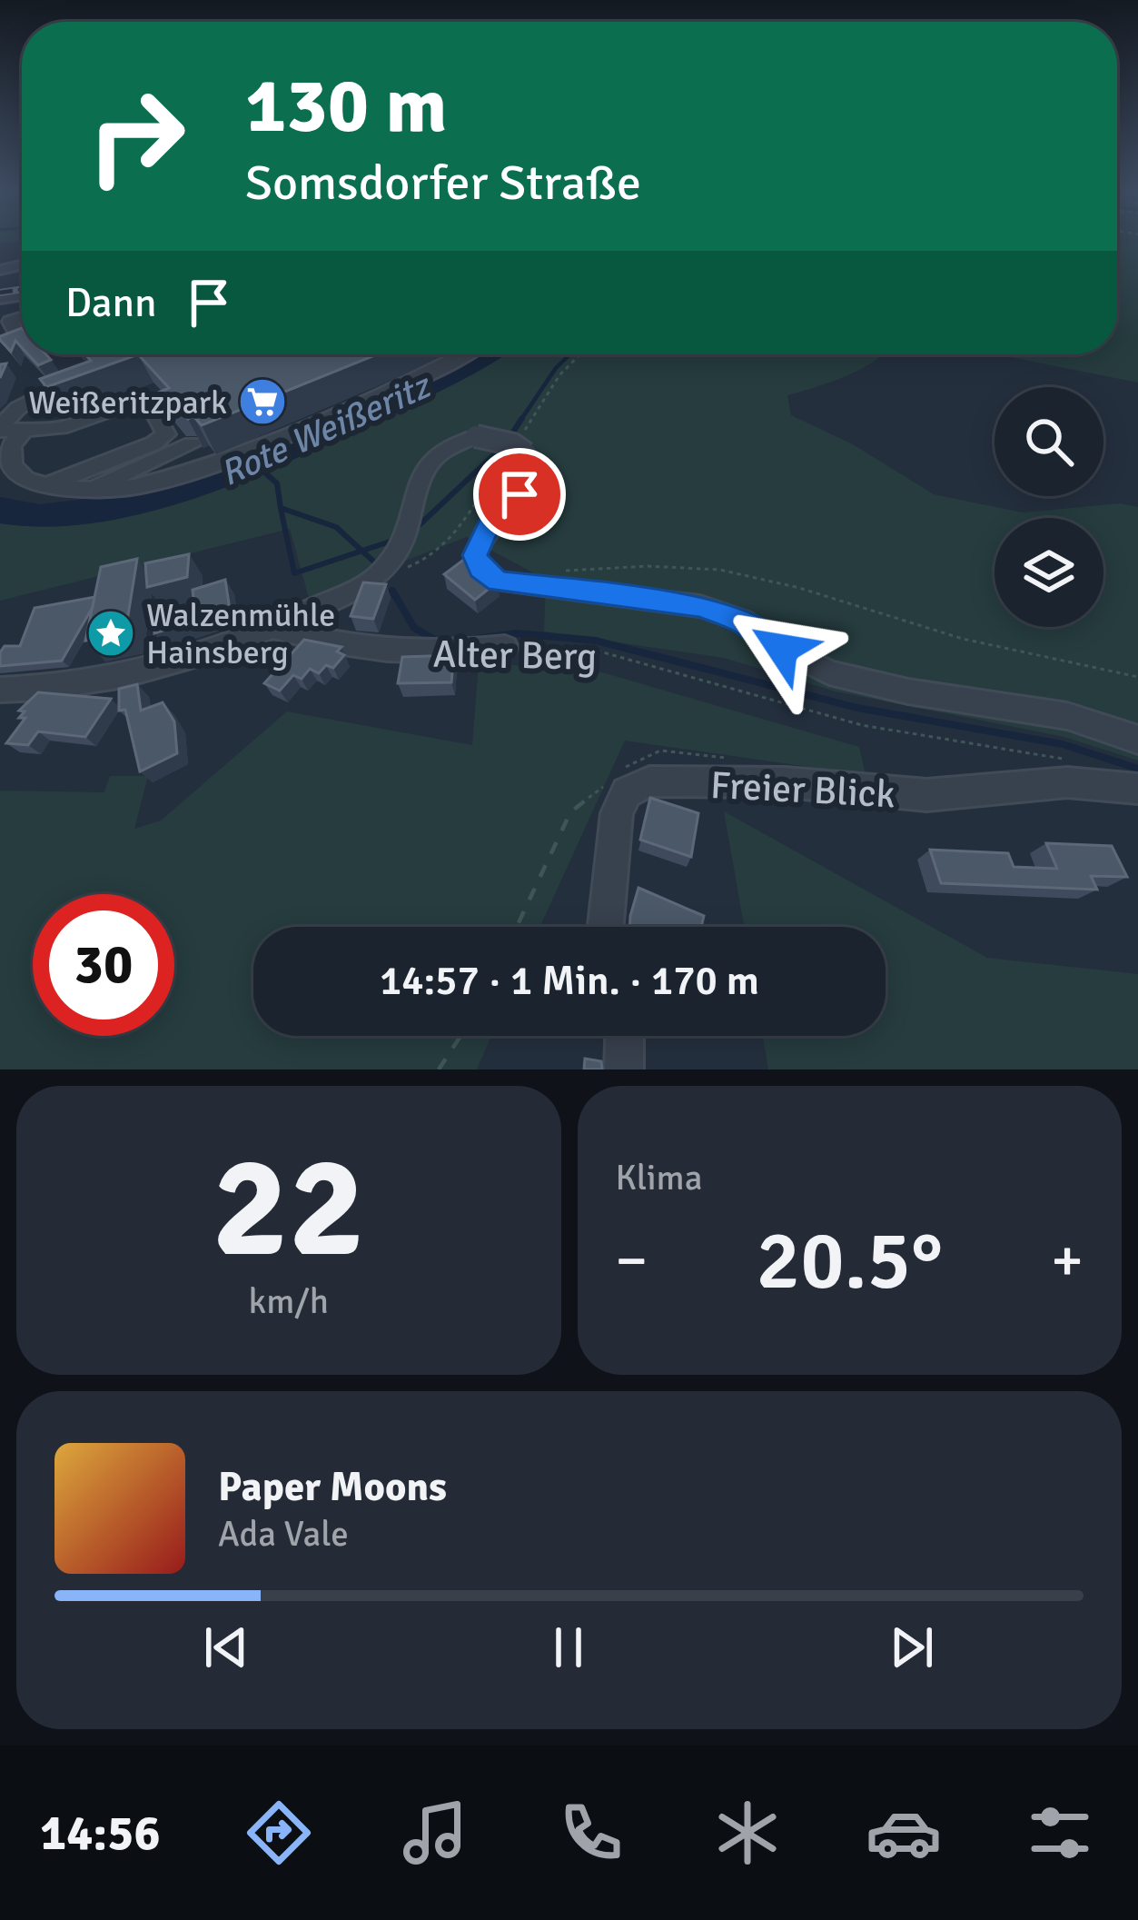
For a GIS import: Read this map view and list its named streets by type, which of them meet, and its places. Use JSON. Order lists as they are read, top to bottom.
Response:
{
  "streets": {
    "street": ["Alter Berg", "Freier Blick"]
  },
  "water": ["Rote Weißeritz"],
  "places": {
    "supermarket": ["Weißeritzpark"],
    "place": ["Walzenmühle Hainsberg"]
  },
  "page": {
    "turn": ["130 m", "Somsdorfer Straße"],
    "then": "Dann",
    "limit": "30",
    "trip": "14:57 · 1 Min. · 170 m",
    "tile": [
      ["22", "km/h"],
      "Klima"
    ],
    "heat": ["−", "20.5°", "+"],
    "song": ["Paper Moons", "Ada Vale"],
    "tabs": "14:56"
  }
}
